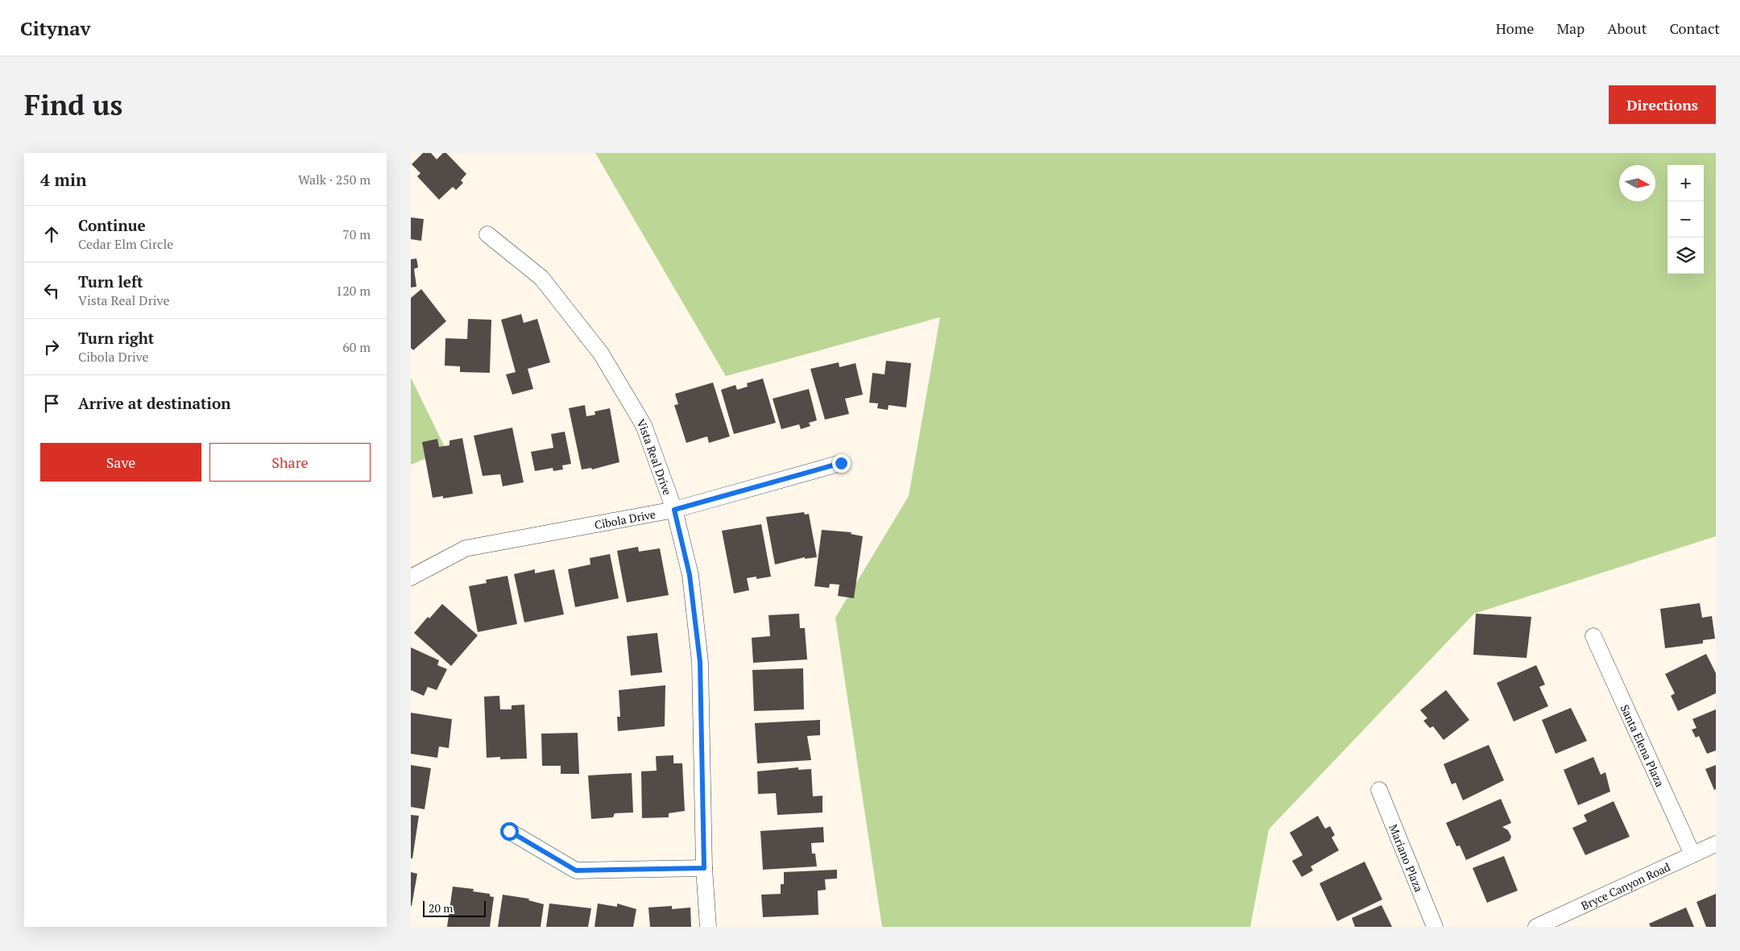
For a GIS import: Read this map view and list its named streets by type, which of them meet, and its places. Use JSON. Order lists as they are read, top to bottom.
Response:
{
  "streets": {
    "street": [
      "Vista Real Drive",
      "Cibola Drive",
      "Santa Elena Plaza",
      "Mariano Plaza",
      "Bryce Canyon Road"
    ]
  },
  "crossings": [
    ["Vista Real Drive", "Cibola Drive"],
    ["Santa Elena Plaza", "Bryce Canyon Road"]
  ],
  "scale_bar": "20 m",
  "north": "right",
  "page": {
    "header": "Citynav",
    "nav": [
      "Home",
      "Map",
      "About",
      "Contact"
    ],
    "buttons": [
      "Directions",
      ["Save", "Share"]
    ],
    "title": "Find us",
    "heading": ["4 min", "Walk · 250 m"],
    "map_buttons": ["+", "−"],
    "list": [
      ["Continue", "Cedar Elm Circle", "70 m"],
      ["Turn left", "Vista Real Drive", "120 m"],
      ["Turn right", "Cibola Drive", "60 m"],
      "Arrive at destination"
    ],
    "scale": "20 m"
  }
}
